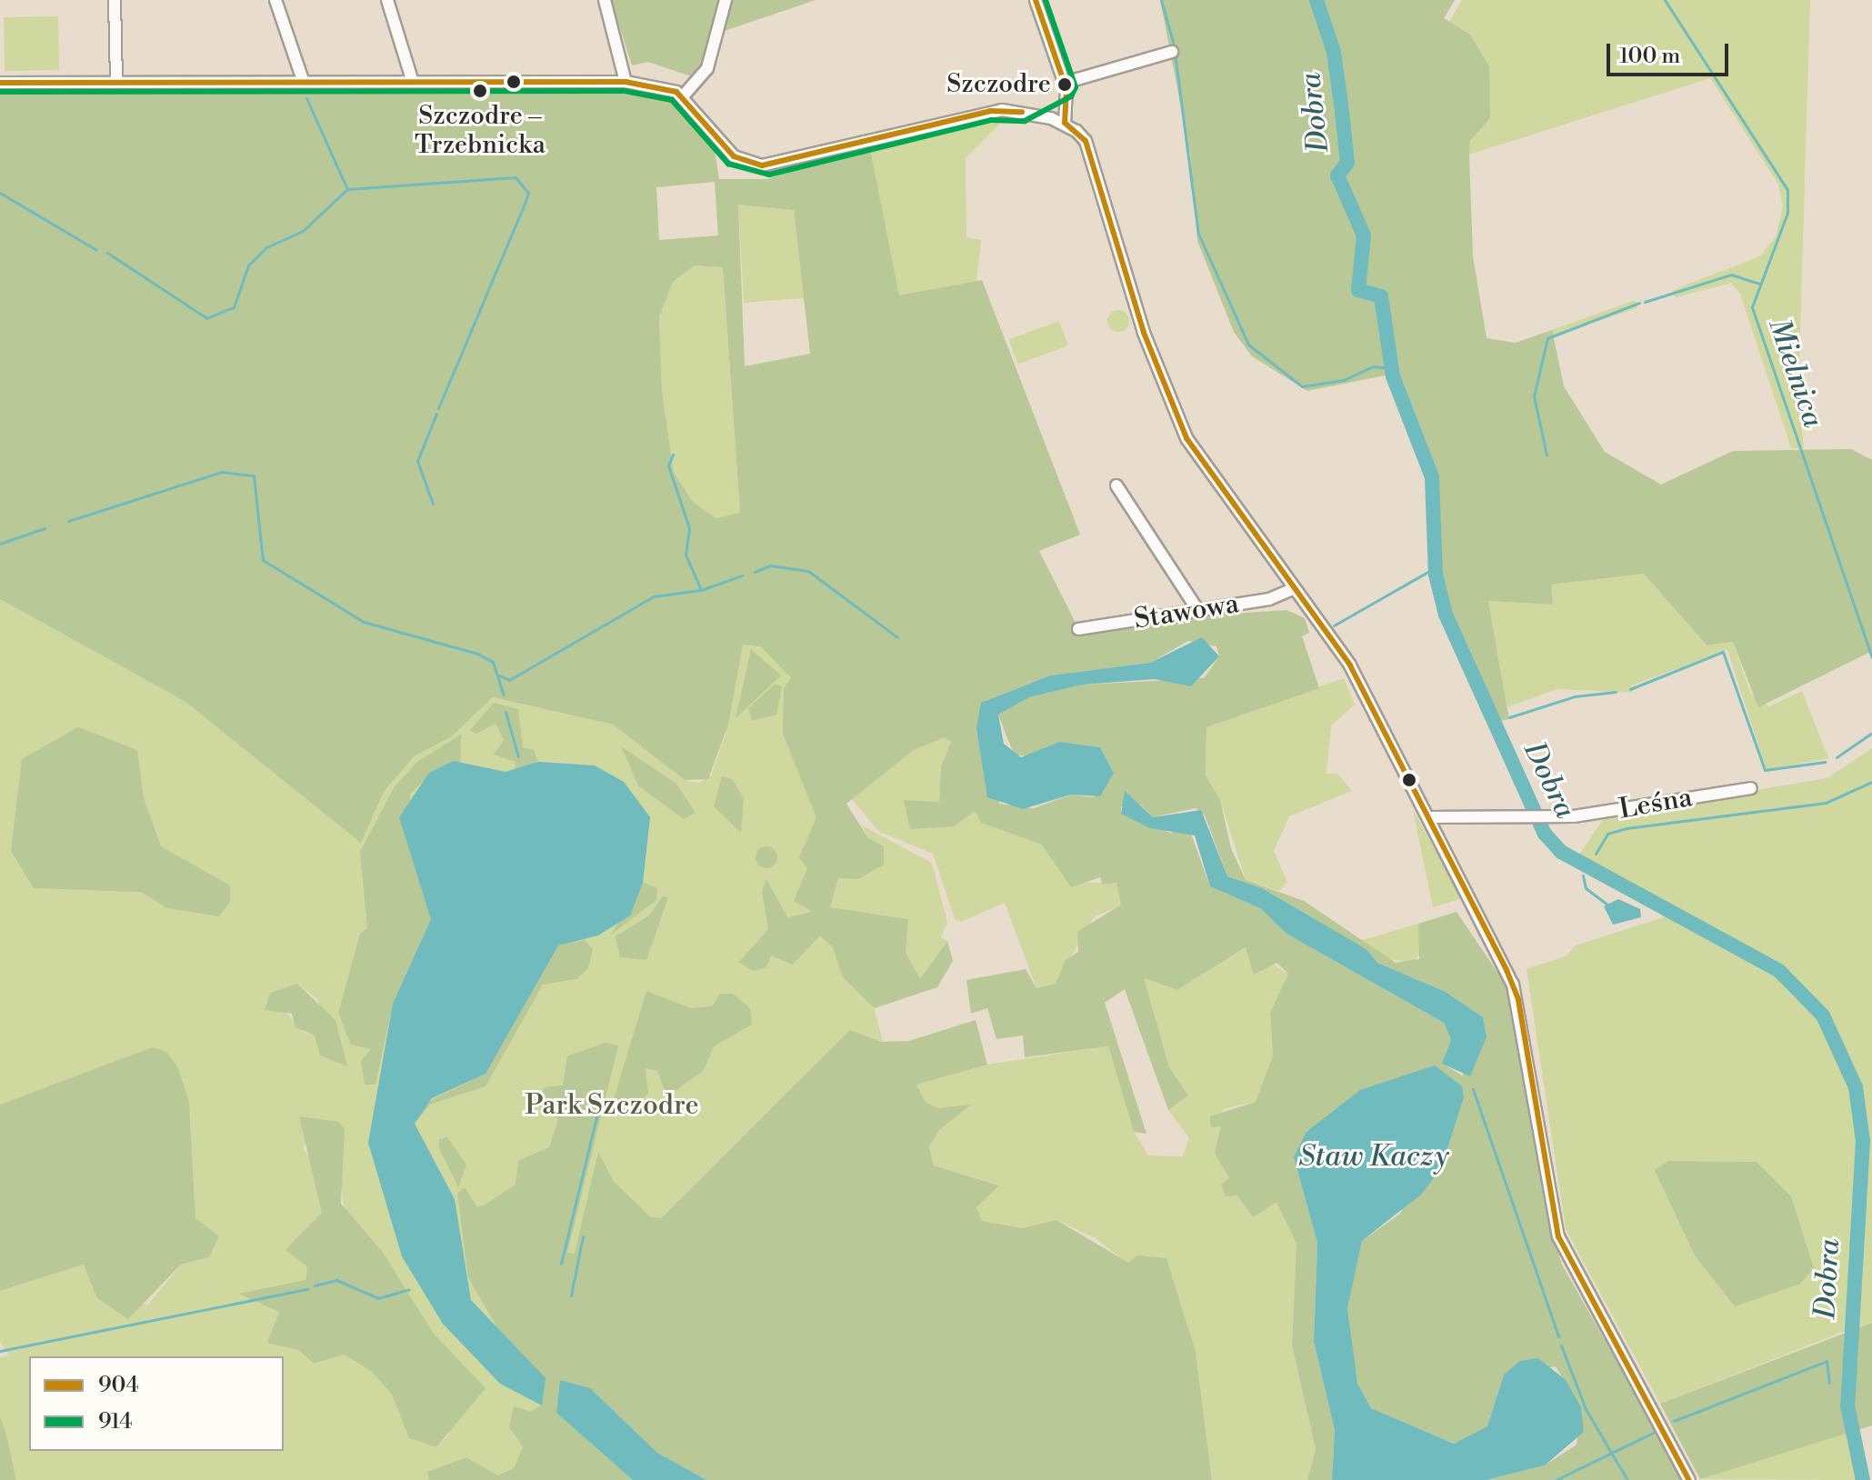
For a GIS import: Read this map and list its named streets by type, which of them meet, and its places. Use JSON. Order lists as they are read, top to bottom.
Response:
{
  "streets": {
    "street": ["Stawowa", "Leśna"]
  },
  "water": ["Dobra", "Mielnica", "Staw Kaczy"],
  "parks": ["Park Szczodre"],
  "places": ["Szczodre", "Szczodre – Trzebnicka"],
  "lines": ["transit line 904", "transit line 914"],
  "legend": ["904", "914"],
  "scale_bar": "100 m"
}
